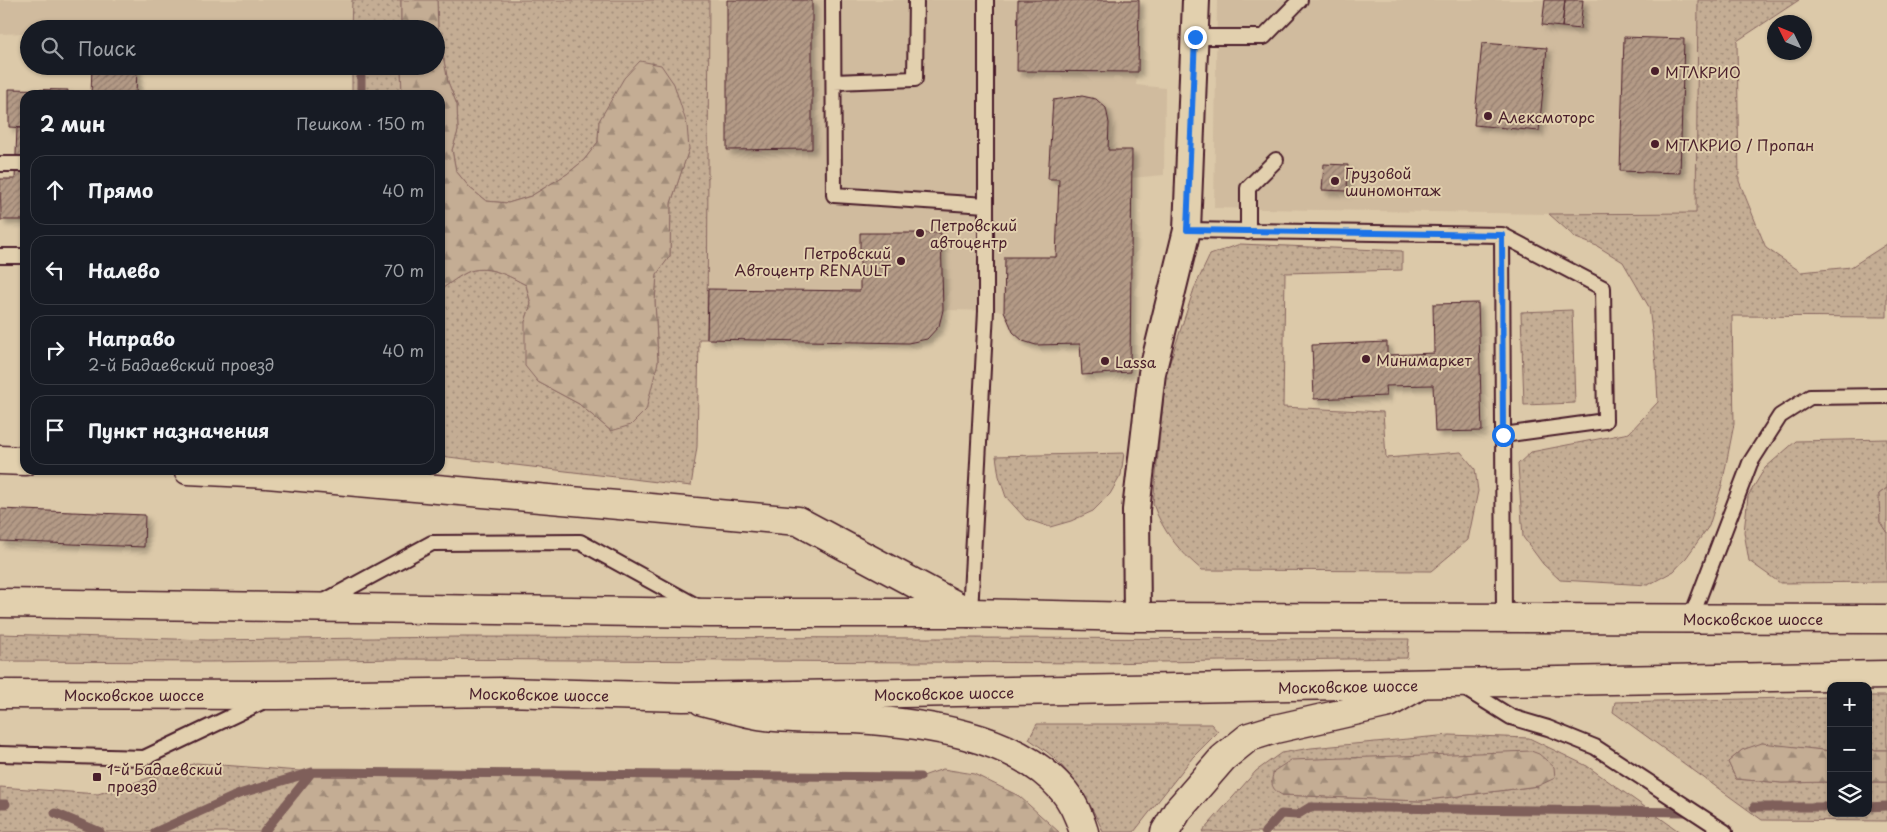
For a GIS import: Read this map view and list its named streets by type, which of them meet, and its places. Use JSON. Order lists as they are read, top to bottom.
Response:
{
  "streets": {
    "main road": ["Московское шоссе"]
  },
  "places": {
    "other": [
      "МТЛКРИО",
      "Алексмоторс",
      "МТЛКРИО / Пропан",
      "Грузовой шиномонтаж",
      "Петровский автоцентр",
      "Петровский Автоцентр RENAULT",
      "Минимаркет",
      "Lassa"
    ],
    "transit": ["1-й Бадаевский проезд"]
  },
  "north": "top left",
  "page": {
    "search": "Поиск",
    "heading": ["2 мин", "Пешком · 150 m"],
    "list": [
      ["Прямо", "40 m"],
      ["Налево", "70 m"],
      ["Направо", "2-й Бадаевский проезд", "40 m"],
      "Пункт назначения"
    ],
    "map_buttons": ["+", "−"]
  }
}
